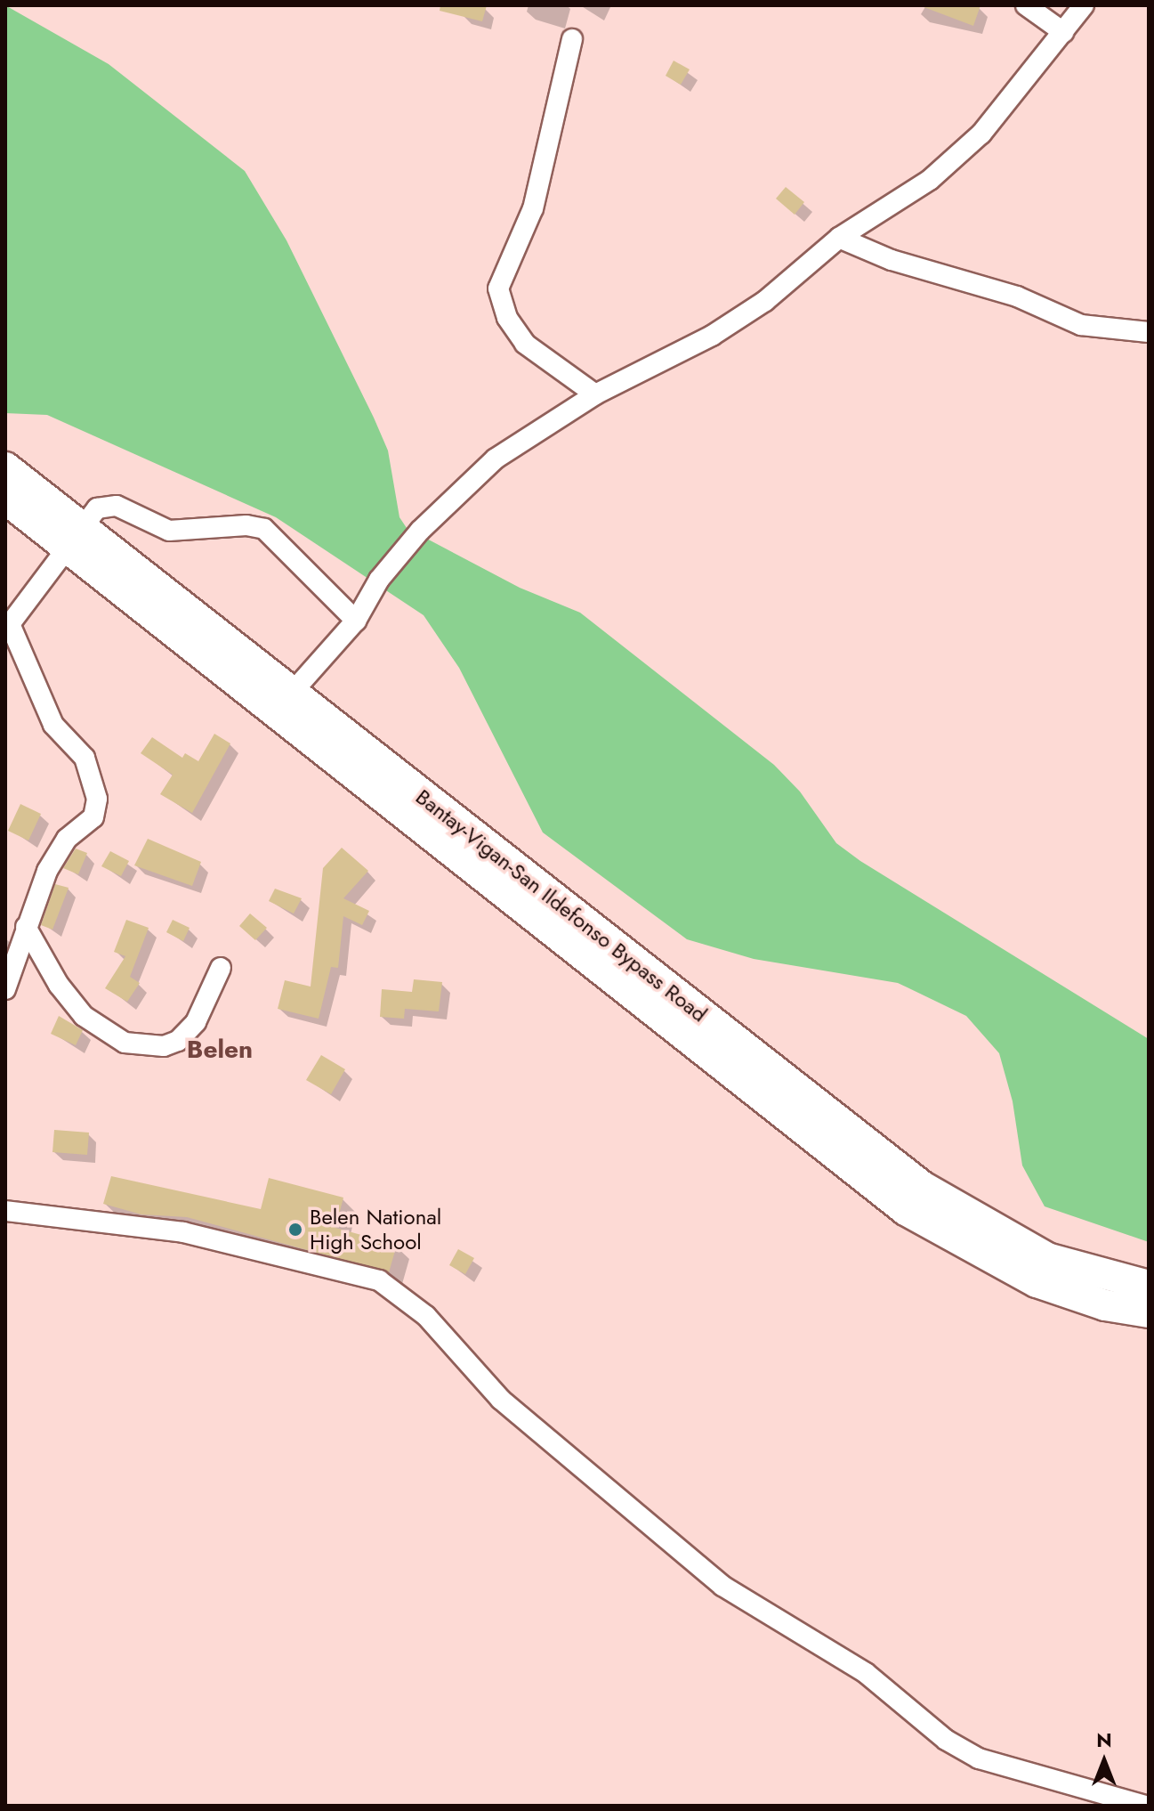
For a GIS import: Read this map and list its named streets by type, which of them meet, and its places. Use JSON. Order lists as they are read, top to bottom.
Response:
{
  "streets": {
    "main road": ["Bantay-Vigan-San Ildefonso Bypass Road"]
  },
  "districts": ["Belen"],
  "places": ["Belen National High School"],
  "north": "top"
}
